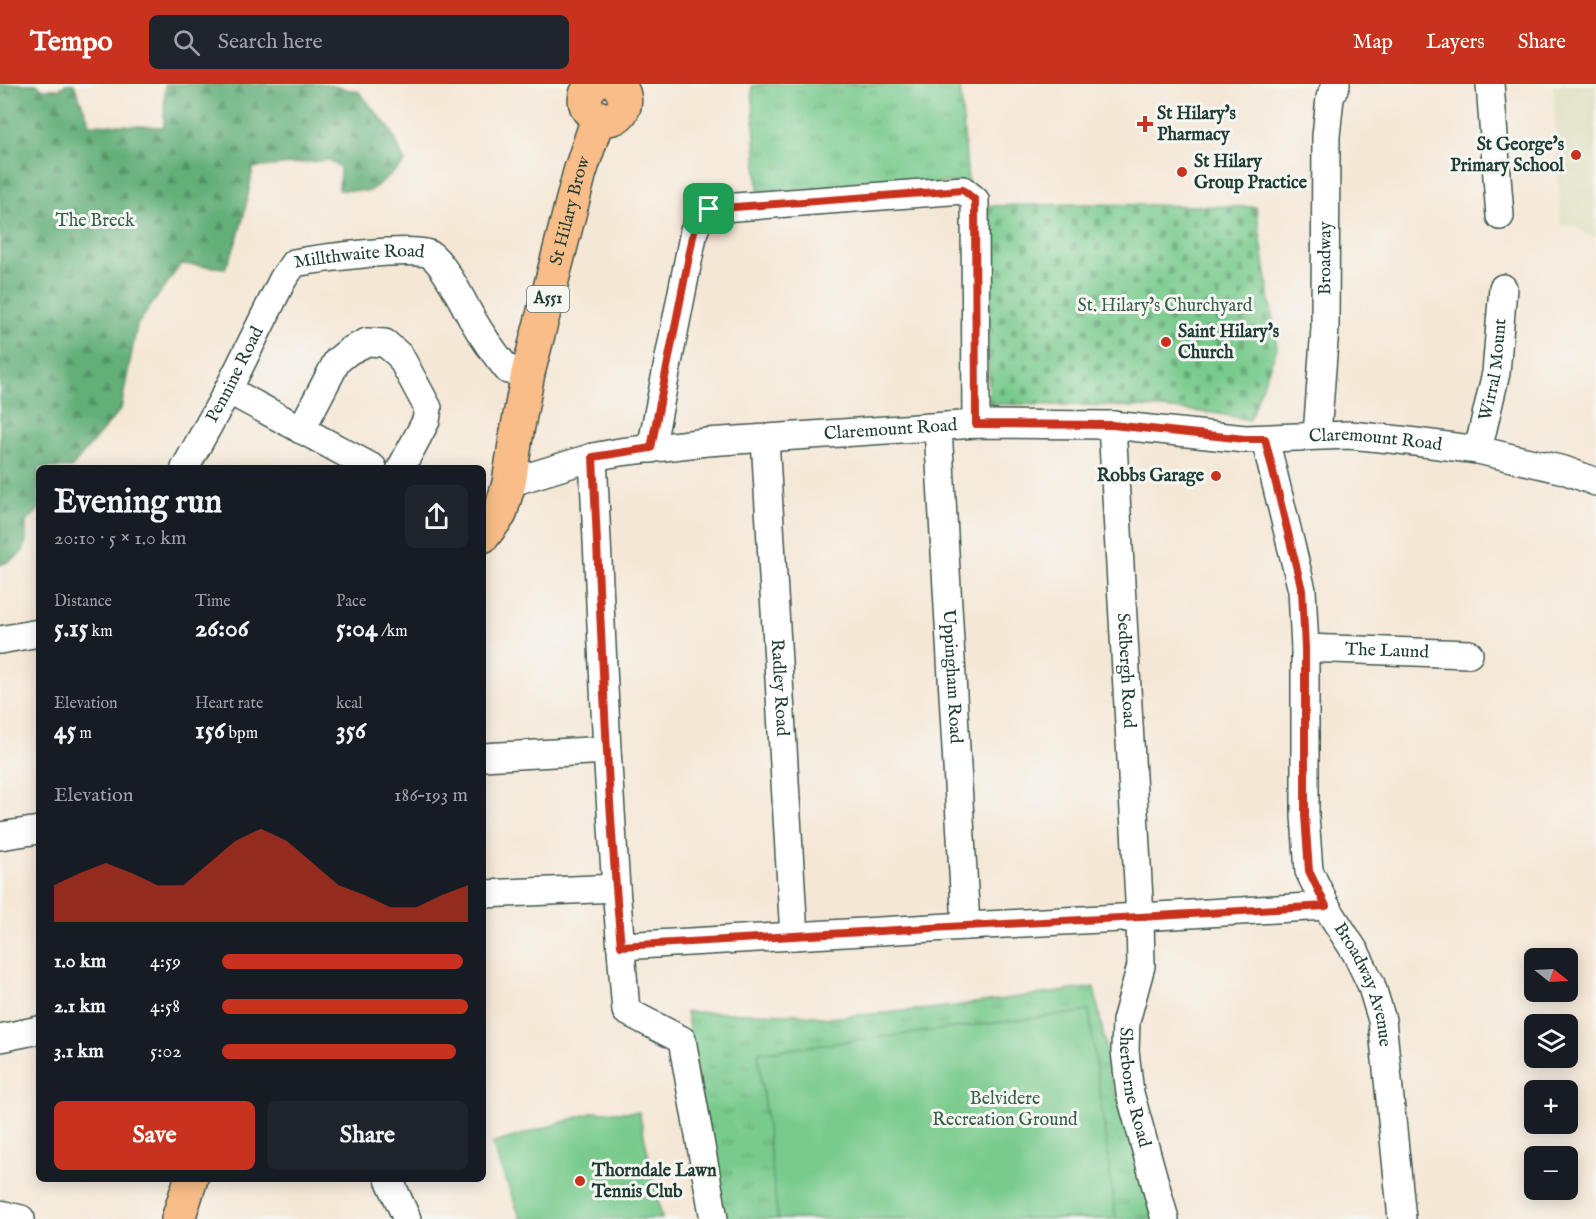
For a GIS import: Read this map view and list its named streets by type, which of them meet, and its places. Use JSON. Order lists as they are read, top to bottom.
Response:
{
  "streets": {
    "main road": ["St Hilary Brow", "A551"],
    "street": [
      "Broadway",
      "Millthwaite Road",
      "Wirral Mount",
      "Pennine Road",
      "Claremount Road",
      "The Laund",
      "Sedbergh Road",
      "Uppingham Road",
      "Radley Road",
      "Broadway Avenue",
      "Sherborne Road"
    ]
  },
  "crossings": [
    ["St Hilary Brow", "Millthwaite Road"],
    ["St Hilary Brow", "A551"],
    ["St Hilary Brow", "Claremount Road"],
    ["Broadway", "Claremount Road"],
    ["Millthwaite Road", "Pennine Road"],
    ["A551", "Claremount Road"],
    ["Wirral Mount", "Claremount Road"],
    ["Claremount Road", "Sedbergh Road"],
    ["Claremount Road", "Uppingham Road"],
    ["Claremount Road", "Radley Road"],
    ["Claremount Road", "Broadway Avenue"],
    ["The Laund", "Broadway Avenue"],
    ["Sedbergh Road", "Sherborne Road"]
  ],
  "parks": ["The Breck", "St. Hilary's Churchyard", "Belvidere Recreation Ground"],
  "places": {
    "health": ["St Hilary's Pharmacy"],
    "other": [
      "St George's Primary School",
      "St Hilary Group Practice",
      "Saint Hilary's Church",
      "Robbs Garage",
      "Thorndale Lawn Tennis Club"
    ]
  },
  "north": "right",
  "page": {
    "header": "Tempo",
    "search": "Search here",
    "nav": ["Map", "Layers", "Share"],
    "heading": ["Evening run", "20:10 · 5 × 1.0 km"],
    "stats": [
      ["Distance", "5.15 km"],
      ["Time", "26:06"],
      ["Pace", "5:04 /km"],
      ["Elevation", "45 m"],
      ["Heart rate", "156 bpm"],
      ["kcal", "356"]
    ],
    "chart": ["Elevation", "186–193 m"],
    "list": [
      {
        "name": "1.0 km",
        "note": "4:59"
      },
      {
        "name": "2.1 km",
        "note": "4:58"
      },
      {
        "name": "3.1 km",
        "note": "5:02"
      }
    ],
    "map_buttons": ["+", "−"],
    "buttons": ["Save", "Share"]
  }
}
